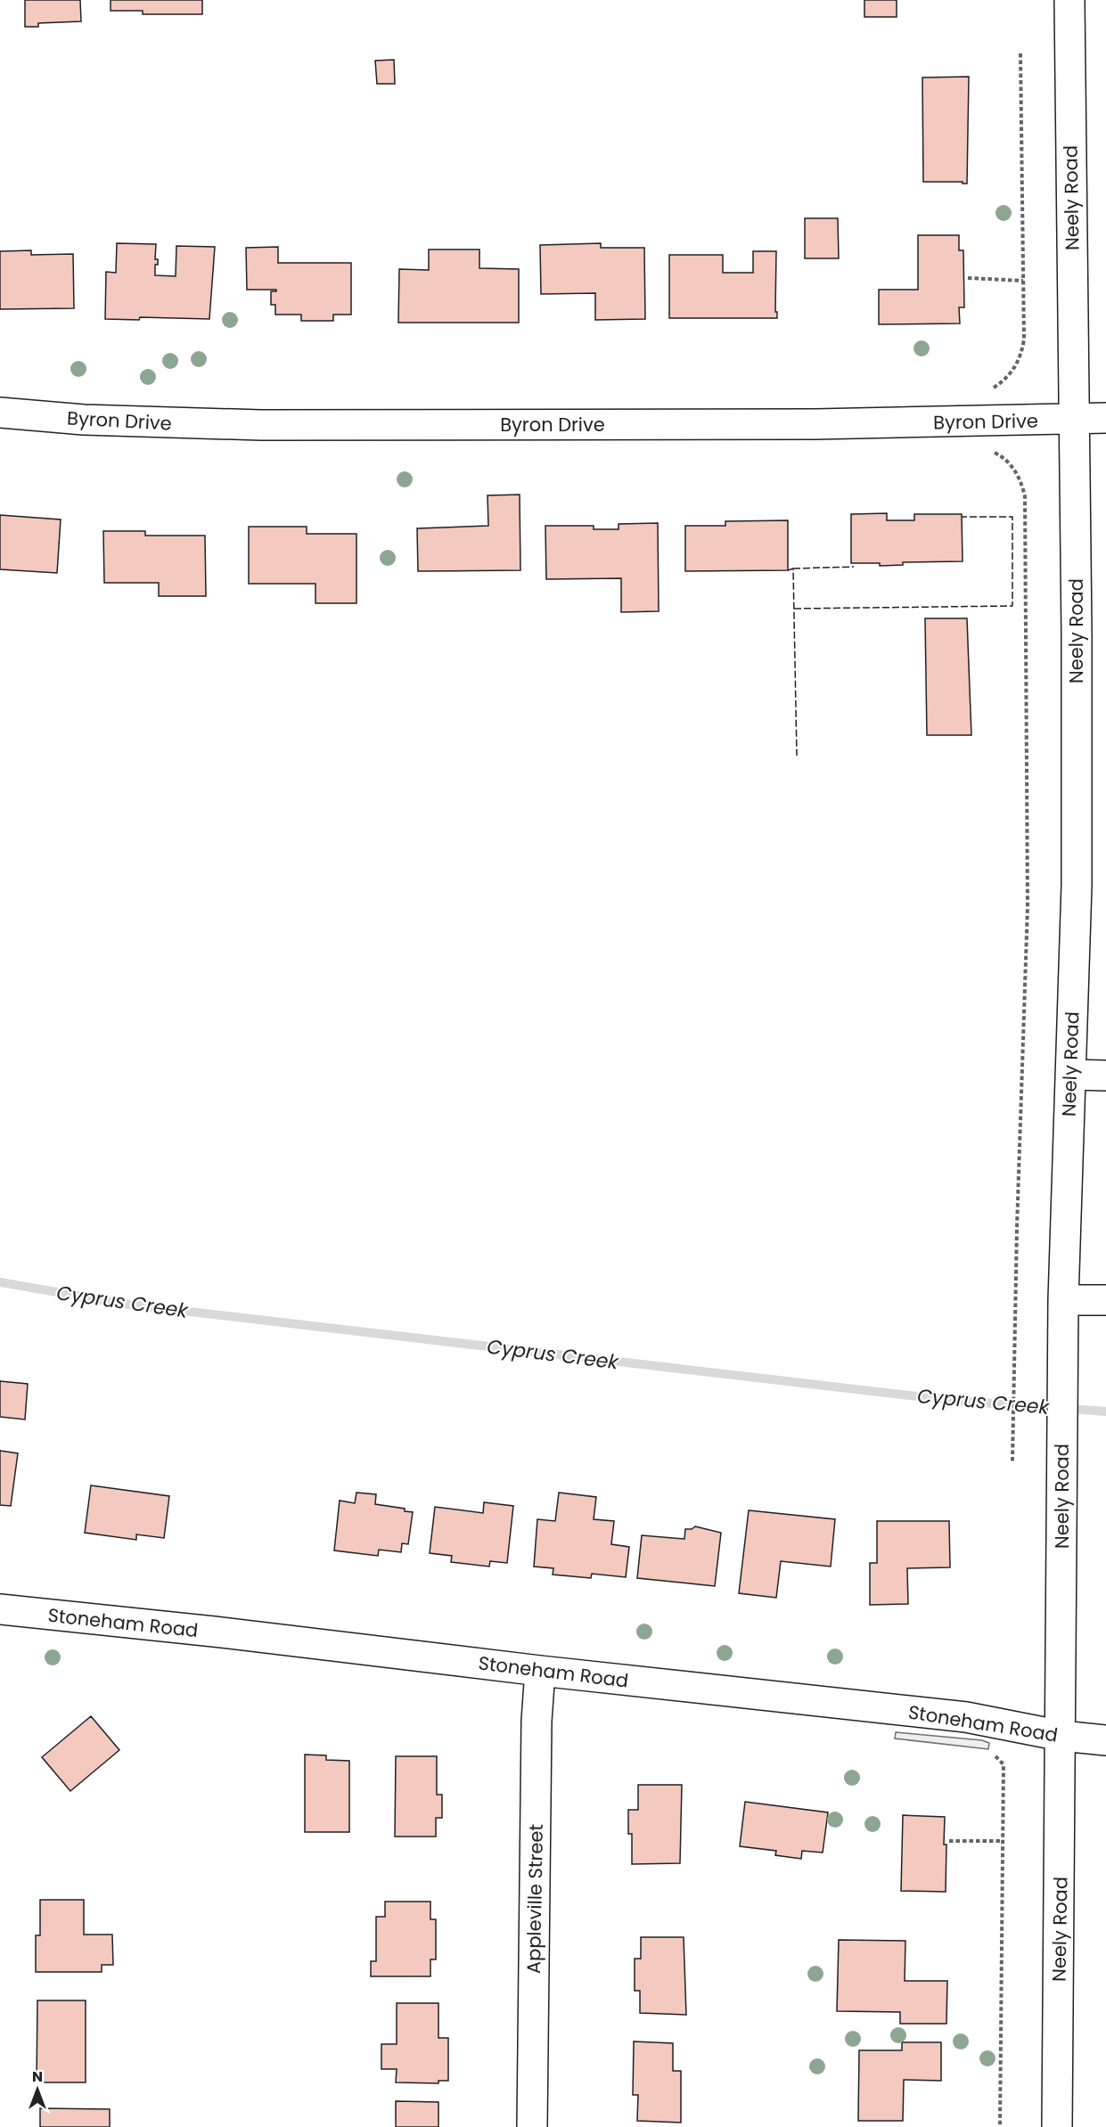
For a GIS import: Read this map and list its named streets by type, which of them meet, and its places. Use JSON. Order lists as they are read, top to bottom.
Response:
{
  "streets": {
    "street": [
      "Neely Road",
      "Byron Drive",
      "Stoneham Road",
      "Appleville Street"
    ]
  },
  "crossings": [
    ["Neely Road", "Byron Drive"],
    ["Neely Road", "Stoneham Road"],
    ["Stoneham Road", "Appleville Street"]
  ],
  "water": ["Cyprus Creek"],
  "north": "top"
}
